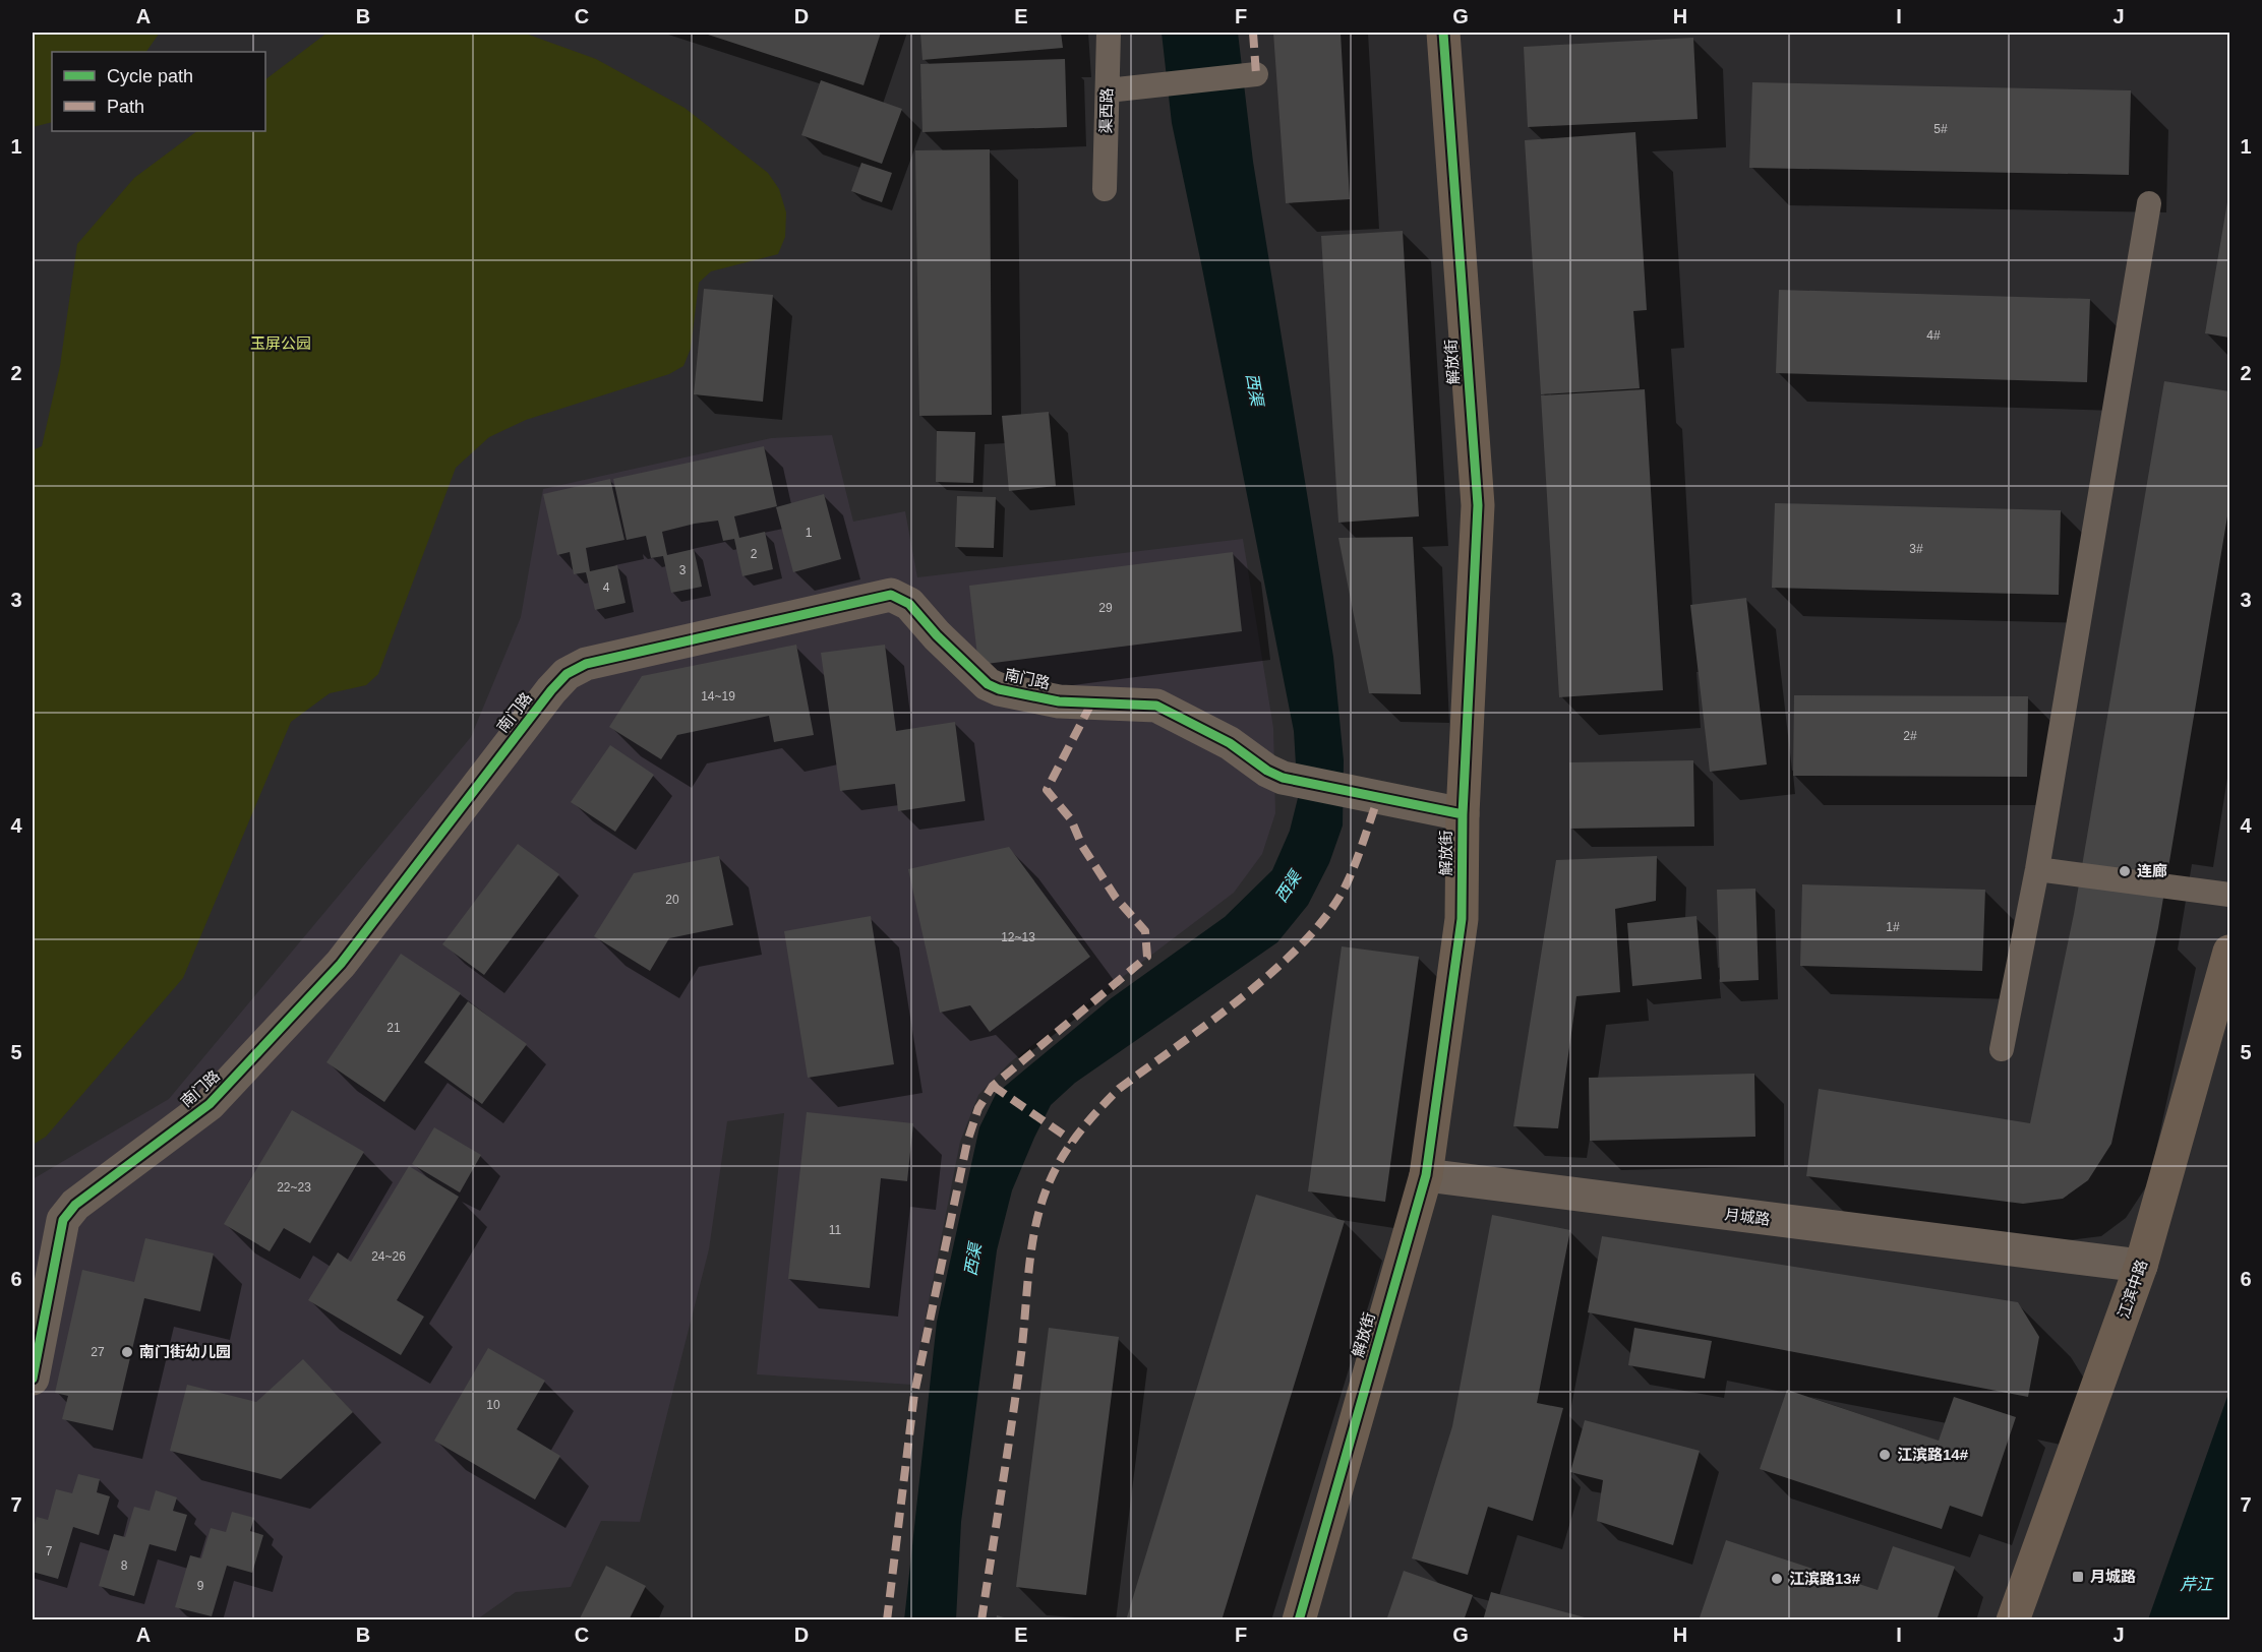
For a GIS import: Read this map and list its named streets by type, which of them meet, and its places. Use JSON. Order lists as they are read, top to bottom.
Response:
{
  "streets": {
    "street": [
      "解放街",
      "南门路",
      "月城路",
      "江滨中路"
    ],
    "lane": ["渠西路"]
  },
  "crossings": [
    ["解放街", "南门路"],
    ["解放街", "月城路"],
    ["月城路", "江滨中路"]
  ],
  "water": ["西渠", "芹江"],
  "parks": ["玉屏公园"],
  "places": {
    "other": [
      "连廊",
      "南门街幼儿园",
      "江滨路14#",
      "江滨路13#"
    ],
    "transit": ["月城路"]
  },
  "house_numbers": [
    "5#",
    "4#",
    "1",
    "3#",
    "2",
    "3",
    "4",
    "29",
    "14~19",
    "2#",
    "20",
    "1#",
    "12~13",
    "21",
    "22~23",
    "11",
    "24~26",
    "27",
    "10",
    "7",
    "8",
    "9"
  ],
  "legend": ["Cycle path", "Path"],
  "grid": {
    "columns": [
      "A",
      "B",
      "C",
      "D",
      "E",
      "F",
      "G",
      "H",
      "I",
      "J"
    ],
    "rows": [
      "1",
      "2",
      "3",
      "4",
      "5",
      "6",
      "7"
    ]
  }
}
